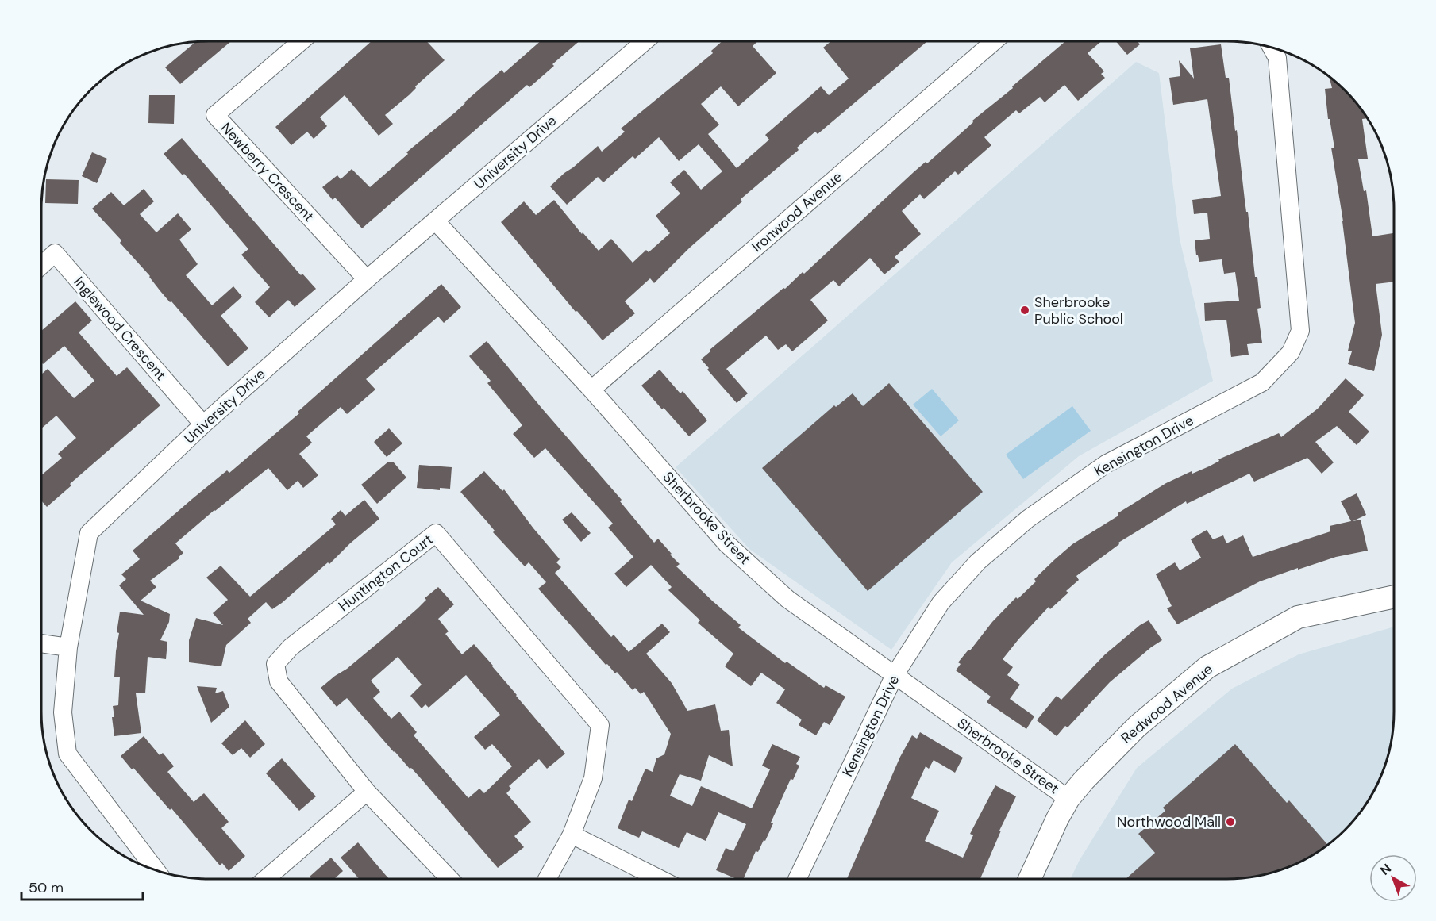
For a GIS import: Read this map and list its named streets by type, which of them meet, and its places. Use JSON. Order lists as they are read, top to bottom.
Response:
{
  "streets": {
    "street": [
      "University Drive",
      "Newberry Crescent",
      "Ironwood Avenue",
      "Inglewood Crescent",
      "Kensington Drive",
      "Sherbrooke Street",
      "Huntington Court",
      "Redwood Avenue"
    ]
  },
  "crossings": [
    ["University Drive", "Newberry Crescent"],
    ["University Drive", "Inglewood Crescent"],
    ["University Drive", "Sherbrooke Street"],
    ["Ironwood Avenue", "Sherbrooke Street"],
    ["Kensington Drive", "Sherbrooke Street"],
    ["Sherbrooke Street", "Redwood Avenue"]
  ],
  "places": ["Sherbrooke Public School", "Northwood Mall"],
  "scale_bar": "50 m",
  "north": "top left"
}
